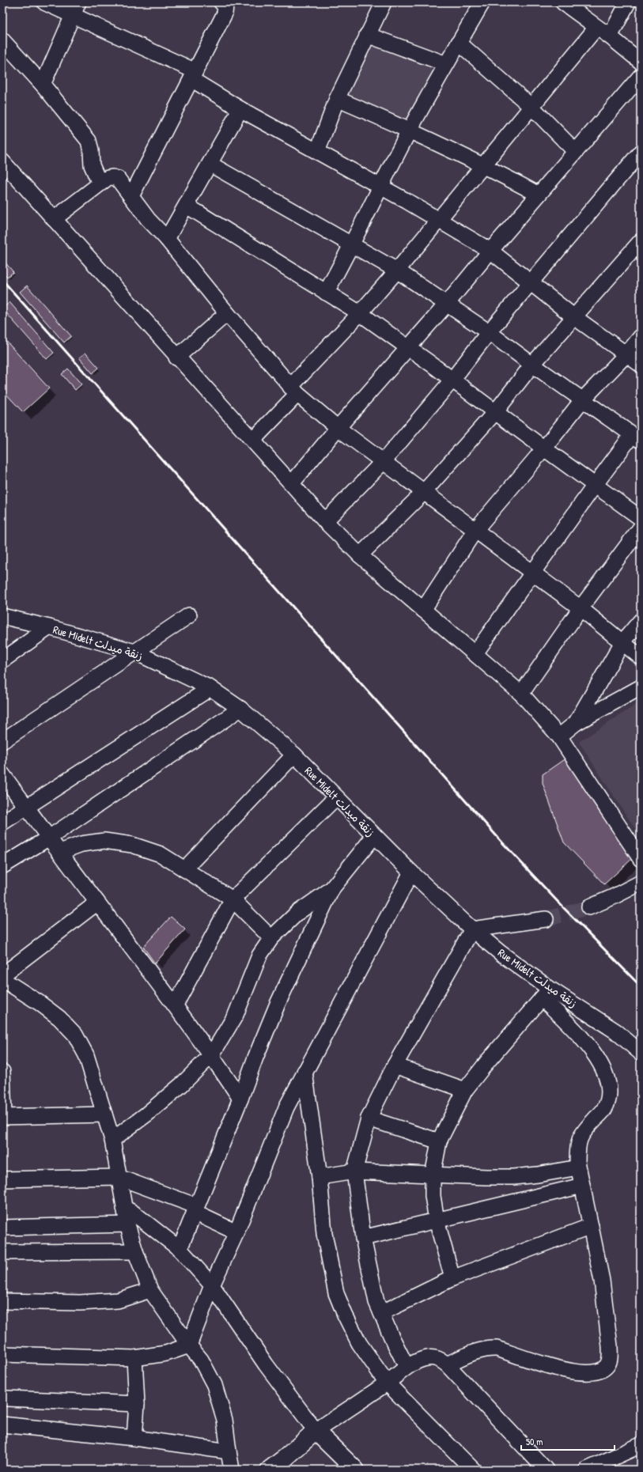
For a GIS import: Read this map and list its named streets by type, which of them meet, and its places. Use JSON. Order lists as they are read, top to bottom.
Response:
{
  "streets": {
    "street": ["Rue Midelt زنقة ميدلت"]
  },
  "scale_bar": "50 m"
}
